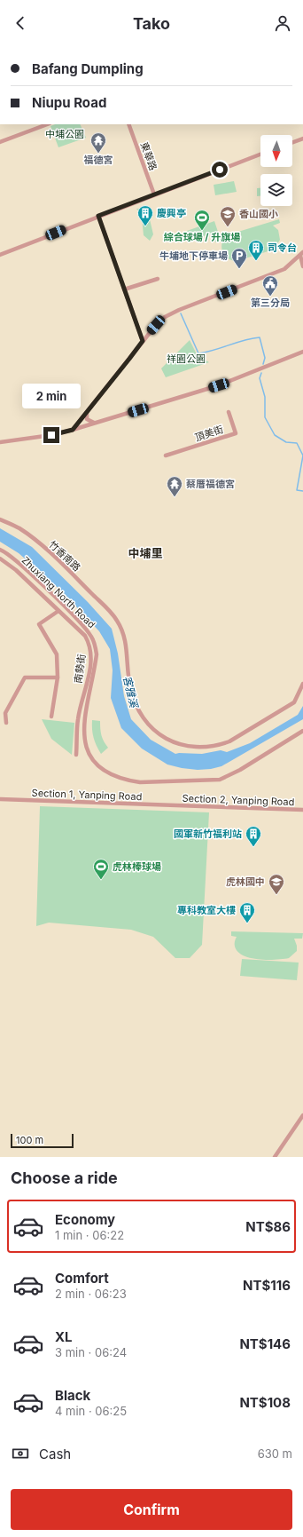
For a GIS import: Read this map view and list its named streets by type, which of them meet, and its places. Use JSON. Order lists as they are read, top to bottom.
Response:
{
  "streets": {
    "street": [
      "東華路",
      "頂美街",
      "Zhuxiang North Road",
      "南勢街",
      "Section 1, Yanping Road",
      "Section 2, Yanping Road"
    ]
  },
  "crossings": [
    ["Section 1, Yanping Road", "Section 2, Yanping Road"]
  ],
  "districts": ["中埔里"],
  "water": ["客雅溪"],
  "parks": ["中埔公園", "祥園公園"],
  "places": {
    "temple": ["福德宮", "蔡厝福德宮"],
    "building": [
      "慶興亭",
      "司令台",
      "國軍新竹福利站",
      "專科教室大樓"
    ],
    "school or university": ["香山國小", "虎林國中"],
    "sports": ["綜合球場 / 升旗場", "虎林棒球場"],
    "parking": ["牛埔地下停車場"],
    "public building": ["第三分局"]
  },
  "scale_bar": "100 m",
  "north": "bottom",
  "page": {
    "header": "Tako",
    "banner": ["Bafang Dumpling", "Niupu Road"],
    "bubble": "2 min",
    "scale": "100 m",
    "heading": "Choose a ride",
    "list": [
      {
        "name": "Economy",
        "note": "1 min · 06:22",
        "value": "NT$86"
      },
      {
        "name": "Comfort",
        "note": "2 min · 06:23",
        "value": "NT$116"
      },
      {
        "name": "XL",
        "note": "3 min · 06:24",
        "value": "NT$146"
      },
      {
        "name": "Black",
        "note": "4 min · 06:25",
        "value": "NT$108"
      }
    ],
    "pay": ["Cash", "630 m"],
    "buttons": "Confirm"
  }
}
